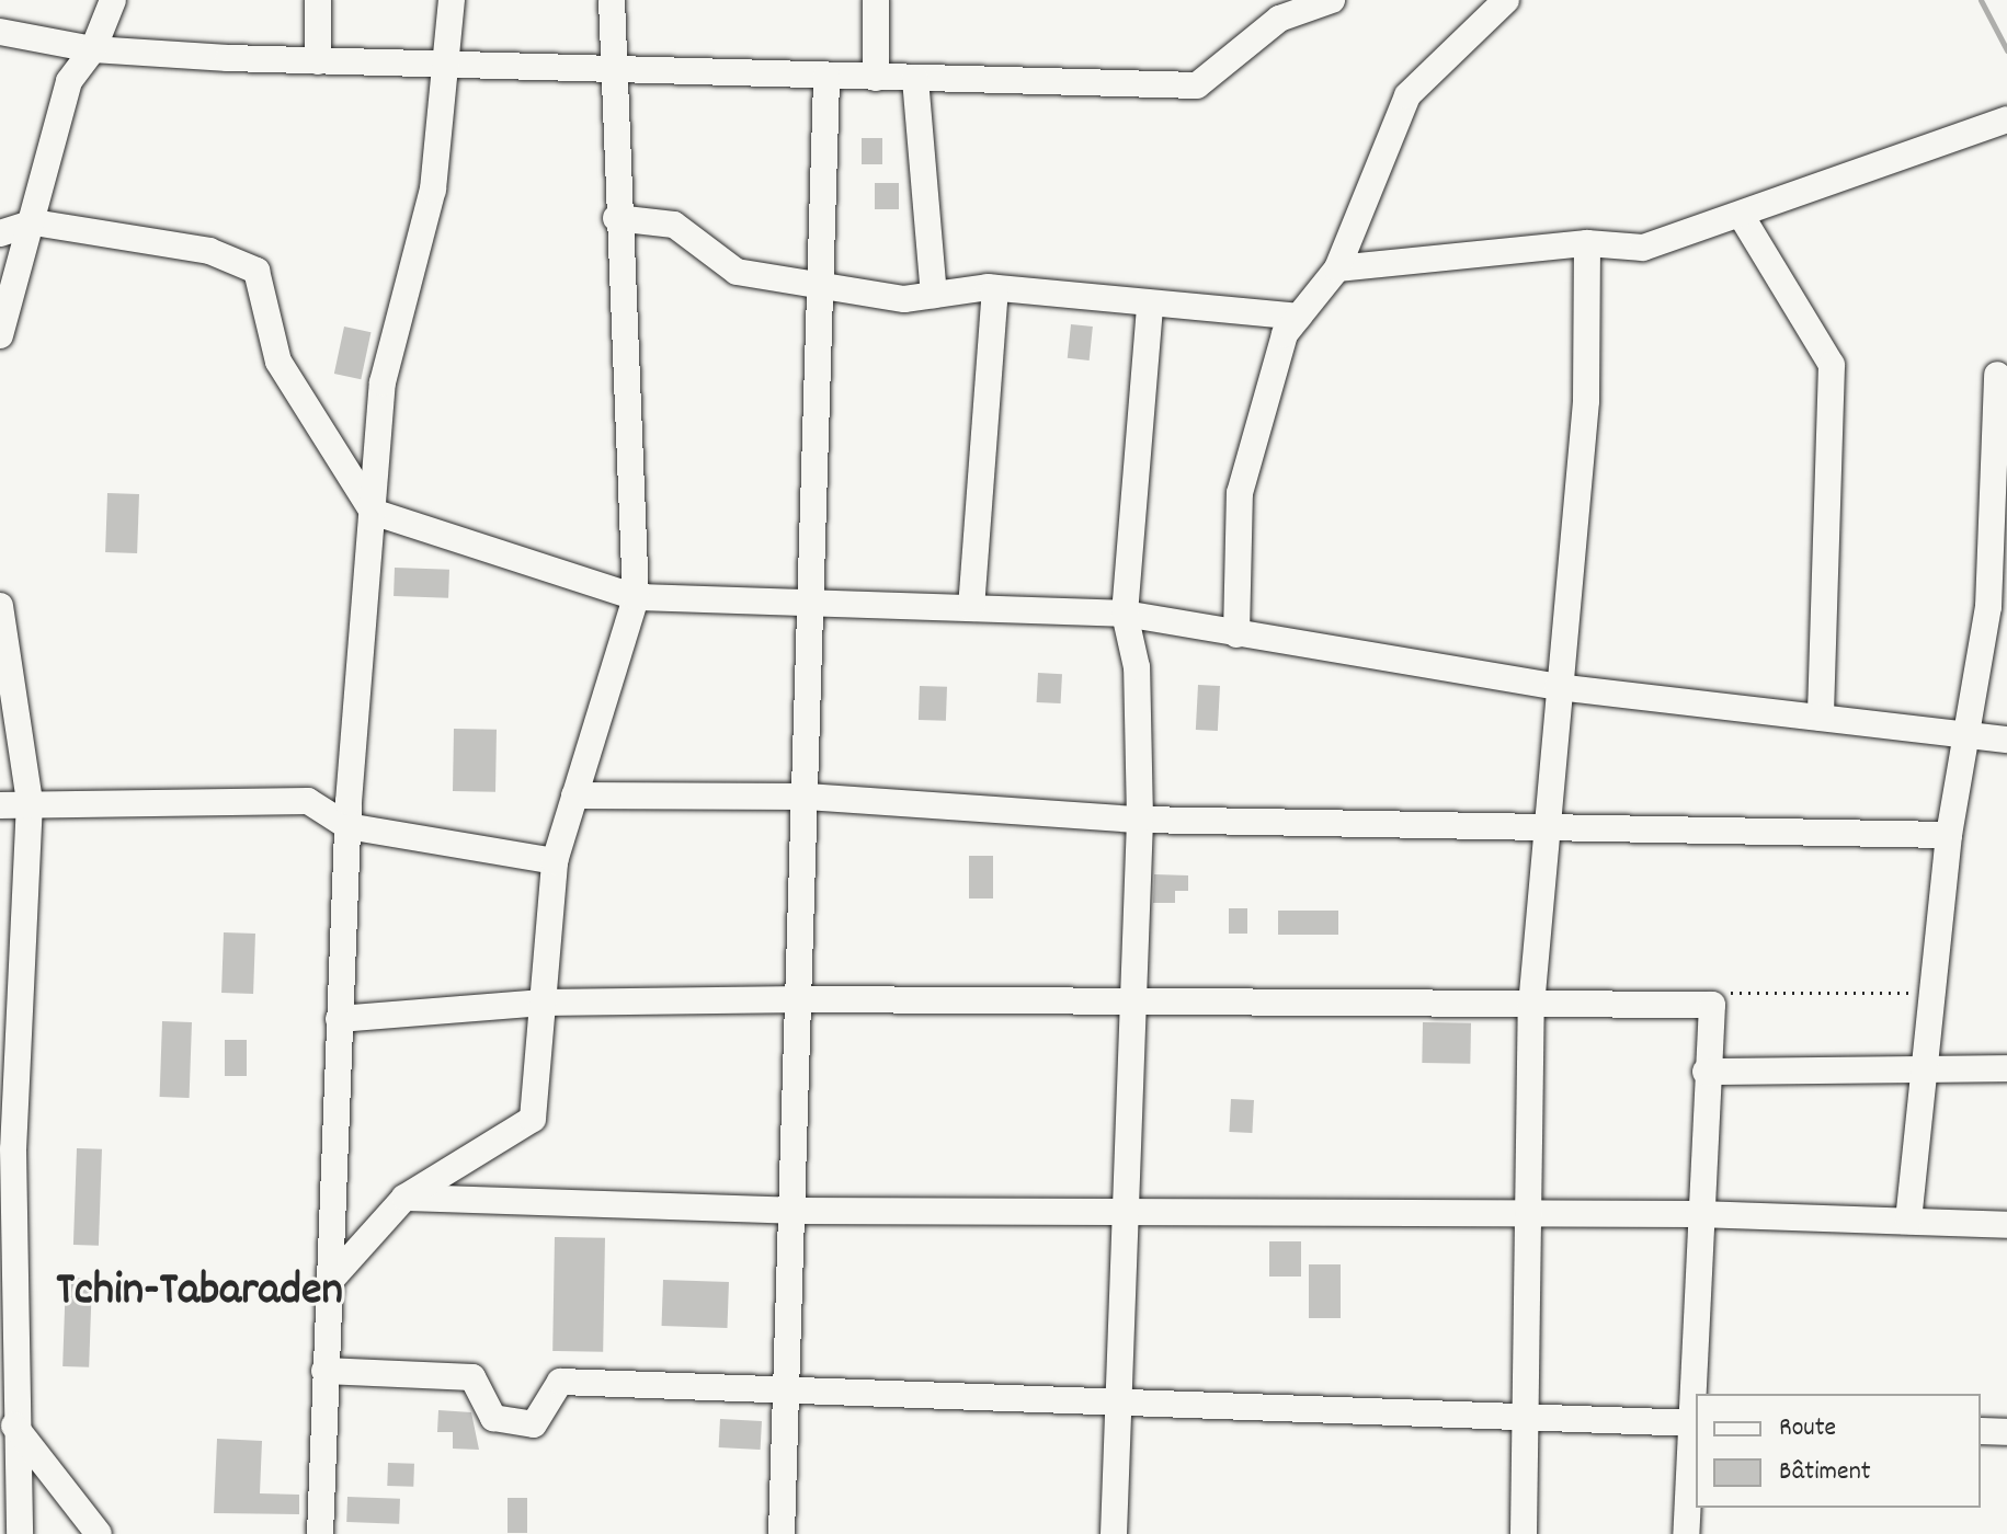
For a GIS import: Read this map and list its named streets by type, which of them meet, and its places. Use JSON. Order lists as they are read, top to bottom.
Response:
{
  "districts": ["Tchin-Tabaraden"],
  "legend": ["Route", "Bâtiment"]
}
